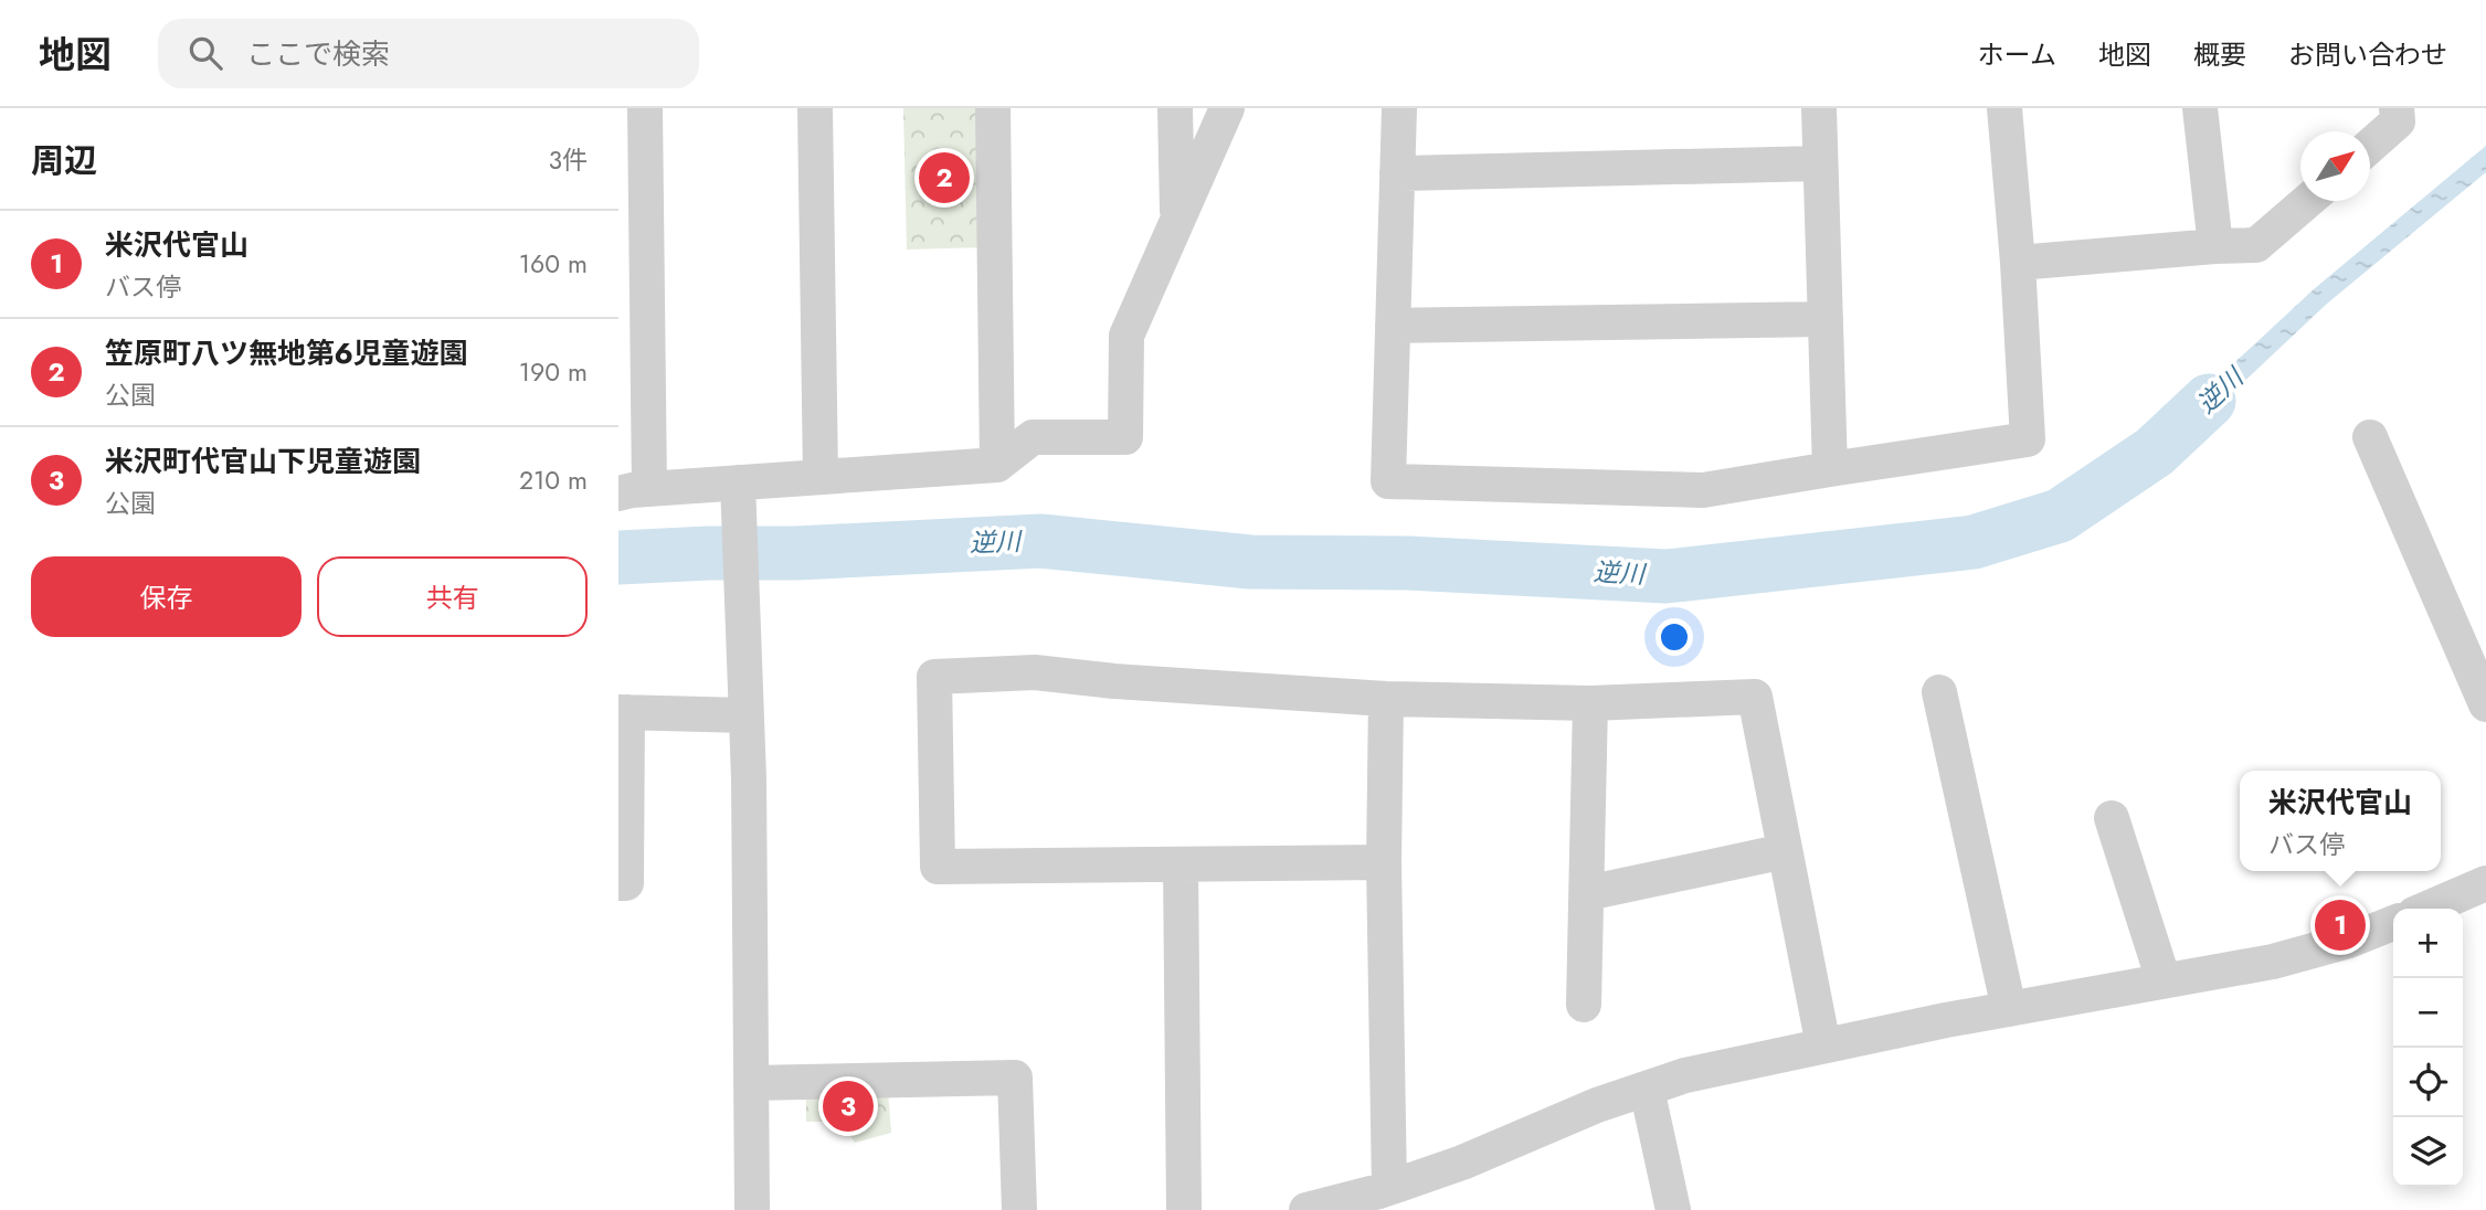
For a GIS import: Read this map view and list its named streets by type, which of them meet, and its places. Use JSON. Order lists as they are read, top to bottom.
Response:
{
  "water": ["逆川"],
  "north": "top right",
  "page": {
    "header": "地図",
    "search": "ここで検索",
    "nav": [
      "ホーム",
      "地図",
      "概要",
      "お問い合わせ"
    ],
    "heading": ["周辺", "3件"],
    "pins": ["2", "1", "3"],
    "list": [
      {
        "mark": "1",
        "name": "米沢代官山",
        "note": "バス停",
        "value": "160 m"
      },
      {
        "mark": "2",
        "name": "笠原町八ツ無地第６児童遊園",
        "note": "公園",
        "value": "190 m"
      },
      {
        "mark": "3",
        "name": "米沢町代官山下児童遊園",
        "note": "公園",
        "value": "210 m"
      }
    ],
    "buttons": ["保存", "共有"],
    "popup": ["米沢代官山", "バス停"],
    "map_buttons": ["+", "−"]
  }
}
